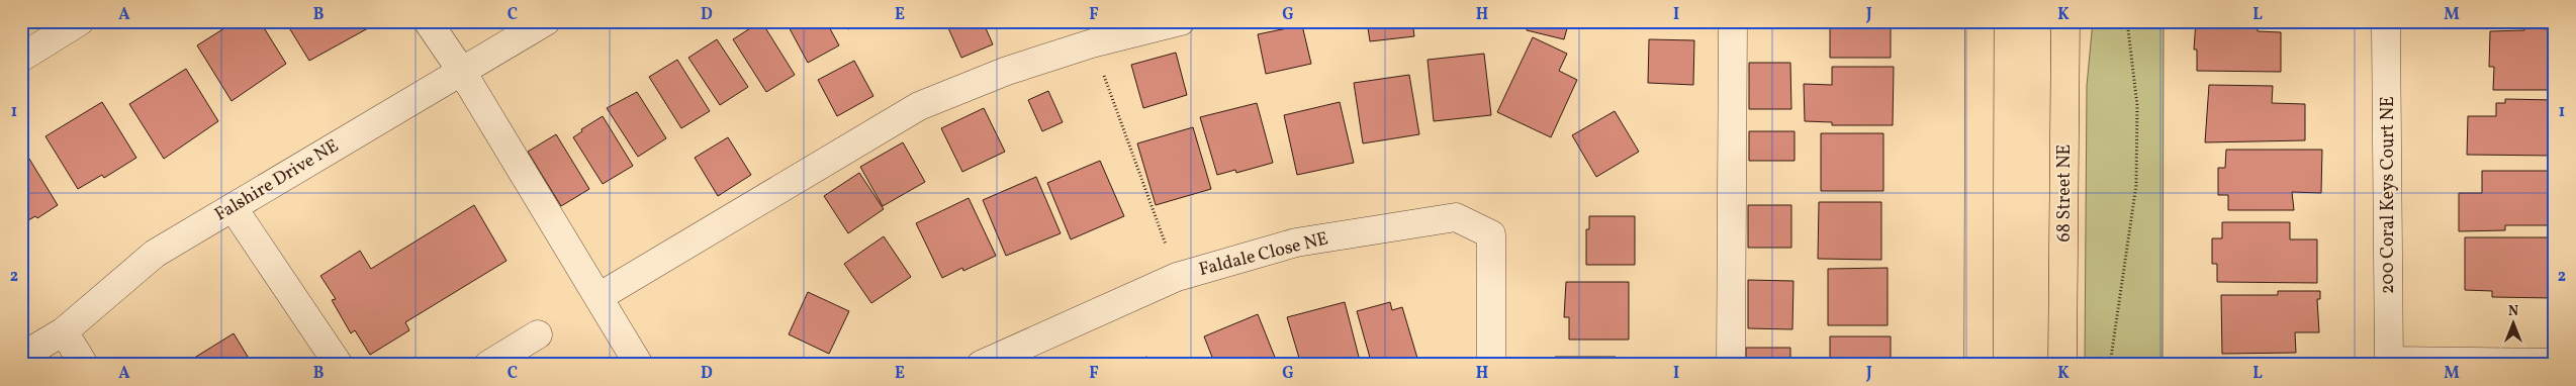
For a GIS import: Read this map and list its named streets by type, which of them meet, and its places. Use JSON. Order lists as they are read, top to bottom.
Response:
{
  "streets": {
    "main road": ["68 Street NE"],
    "street": ["Falshire Drive NE", "200 Coral Keys Court NE", "Faldale Close NE"]
  },
  "north": "top",
  "grid": {
    "columns": [
      "A",
      "B",
      "C",
      "D",
      "E",
      "F",
      "G",
      "H",
      "I",
      "J",
      "K",
      "L",
      "M"
    ],
    "rows": ["1", "2"]
  }
}
